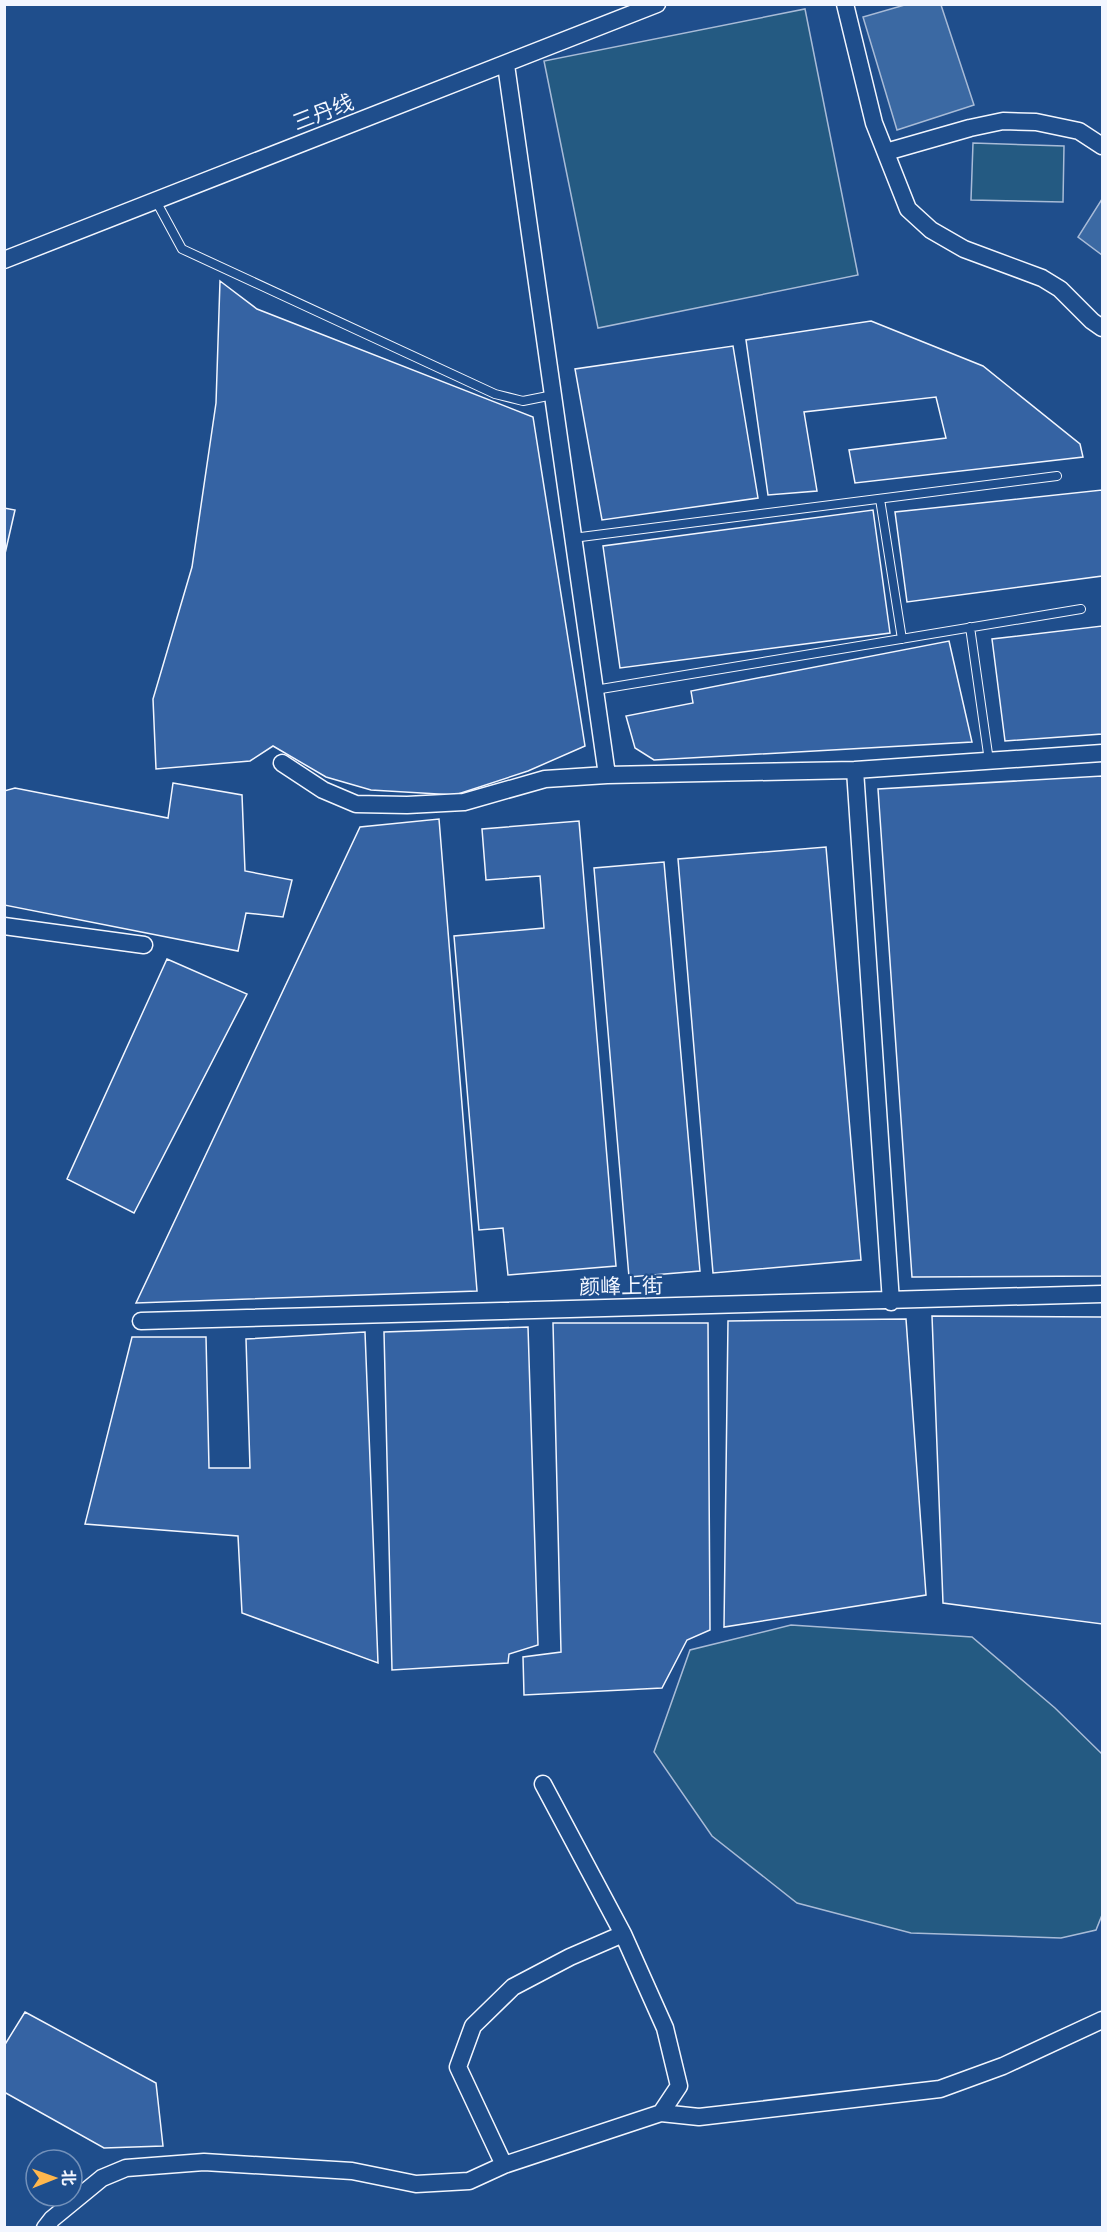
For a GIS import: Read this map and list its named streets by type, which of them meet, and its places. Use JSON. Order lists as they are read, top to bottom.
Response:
{
  "streets": {
    "street": ["三丹线", "颜峰上街"]
  },
  "north": "right"
}
